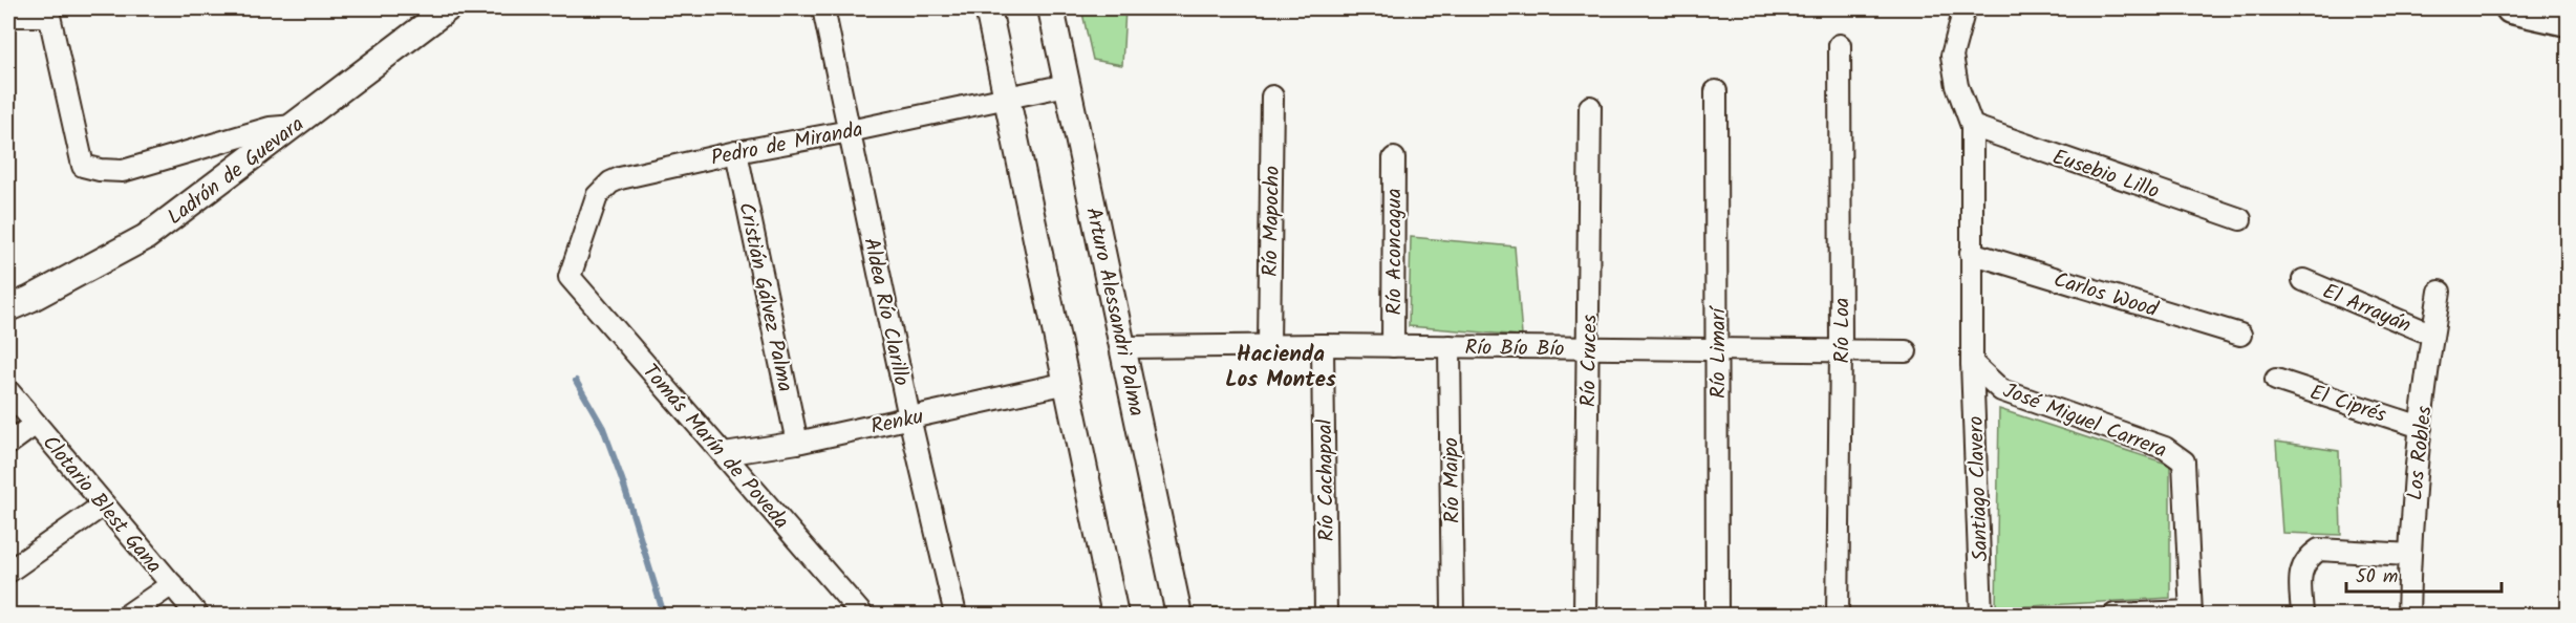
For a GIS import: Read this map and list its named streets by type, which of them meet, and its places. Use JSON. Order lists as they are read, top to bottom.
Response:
{
  "streets": {
    "street": [
      "Pedro de Miranda",
      "Ladrón de Guevara",
      "Eusebio Lillo",
      "Río Mapocho",
      "Río Aconcagua",
      "Carlos Wood",
      "Cristián Gálvez Palma",
      "El Arrayán",
      "Aldea Río Clarillo",
      "Arturo Alessandri Palma",
      "Río Loa",
      "Río Bío Bío",
      "Río Limarí",
      "Río Cruces",
      "El Ciprés",
      "José Miguel Carrera",
      "Renku",
      "Tomás Marín de Poveda",
      "Los Robles",
      "Río Cachapoal",
      "Río Maipo",
      "Santiago Clavero",
      "Clotario Blest Gana"
    ]
  },
  "crossings": [
    ["Pedro de Miranda", "Cristián Gálvez Palma"],
    ["Pedro de Miranda", "Aldea Río Clarillo"],
    ["Pedro de Miranda", "Arturo Alessandri Palma"],
    ["Pedro de Miranda", "Tomás Marín de Poveda"],
    ["Río Mapocho", "Río Bío Bío"],
    ["Río Aconcagua", "Río Bío Bío"],
    ["Cristián Gálvez Palma", "Renku"],
    ["El Arrayán", "Los Robles"],
    ["Aldea Río Clarillo", "Renku"],
    ["Arturo Alessandri Palma", "Río Bío Bío"],
    ["Río Loa", "Río Bío Bío"],
    ["Río Bío Bío", "Río Limarí"],
    ["Río Bío Bío", "Río Cruces"],
    ["Río Bío Bío", "Río Cachapoal"],
    ["Río Bío Bío", "Río Maipo"],
    ["El Ciprés", "Los Robles"],
    ["José Miguel Carrera", "Santiago Clavero"],
    ["Renku", "Tomás Marín de Poveda"]
  ],
  "districts": ["Hacienda Los Montes"],
  "scale_bar": "50 m"
}
